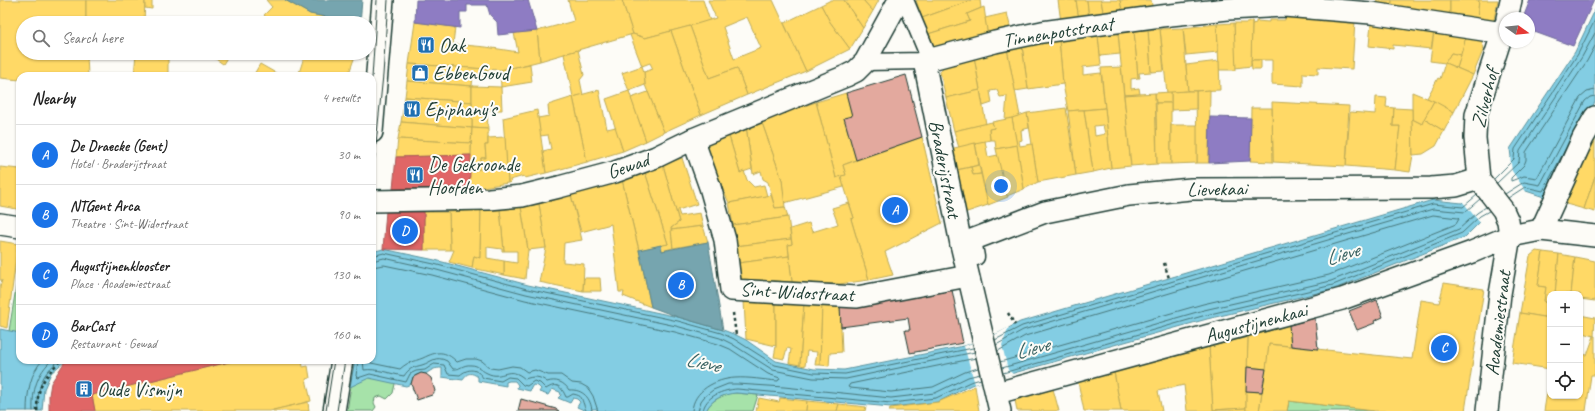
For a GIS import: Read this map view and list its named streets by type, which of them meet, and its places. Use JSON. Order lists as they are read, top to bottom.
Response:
{
  "streets": {
    "street": [
      "Tinnenpotstraat",
      "Zilverhof",
      "Gewad",
      "Braderijstraat",
      "Lievekaai",
      "Sint-Widostraat",
      "Augustijnenkaai",
      "Academiestraat"
    ]
  },
  "crossings": [
    ["Tinnenpotstraat", "Braderijstraat"],
    ["Zilverhof", "Lievekaai"],
    ["Gewad", "Sint-Widostraat"],
    ["Braderijstraat", "Lievekaai"],
    ["Braderijstraat", "Sint-Widostraat"],
    ["Lievekaai", "Sint-Widostraat"],
    ["Augustijnenkaai", "Academiestraat"]
  ],
  "water": ["Lieve"],
  "places": {
    "restaurant": ["Oak", "Epiphany's", "De Gekroonde Hoofden"],
    "shop": ["EbbenGoud"],
    "building": ["Oude Vismijn"]
  },
  "north": "right",
  "page": {
    "search": "Search here",
    "heading": ["Nearby", "4 results"],
    "list": [
      {
        "mark": "A",
        "name": "De Draecke (Gent)",
        "note": "Hotel · Braderijstraat",
        "value": "30 m"
      },
      {
        "mark": "B",
        "name": "NTGent Arca",
        "note": "Theatre · Sint-Widostraat",
        "value": "90 m"
      },
      {
        "mark": "C",
        "name": "Augustijnenklooster",
        "note": "Place · Academiestraat",
        "value": "130 m"
      },
      {
        "mark": "D",
        "name": "BarCast",
        "note": "Restaurant · Gewad",
        "value": "160 m"
      }
    ],
    "pins": [
      "A",
      "D",
      "B",
      "C"
    ],
    "map_buttons": ["+", "−"]
  }
}
